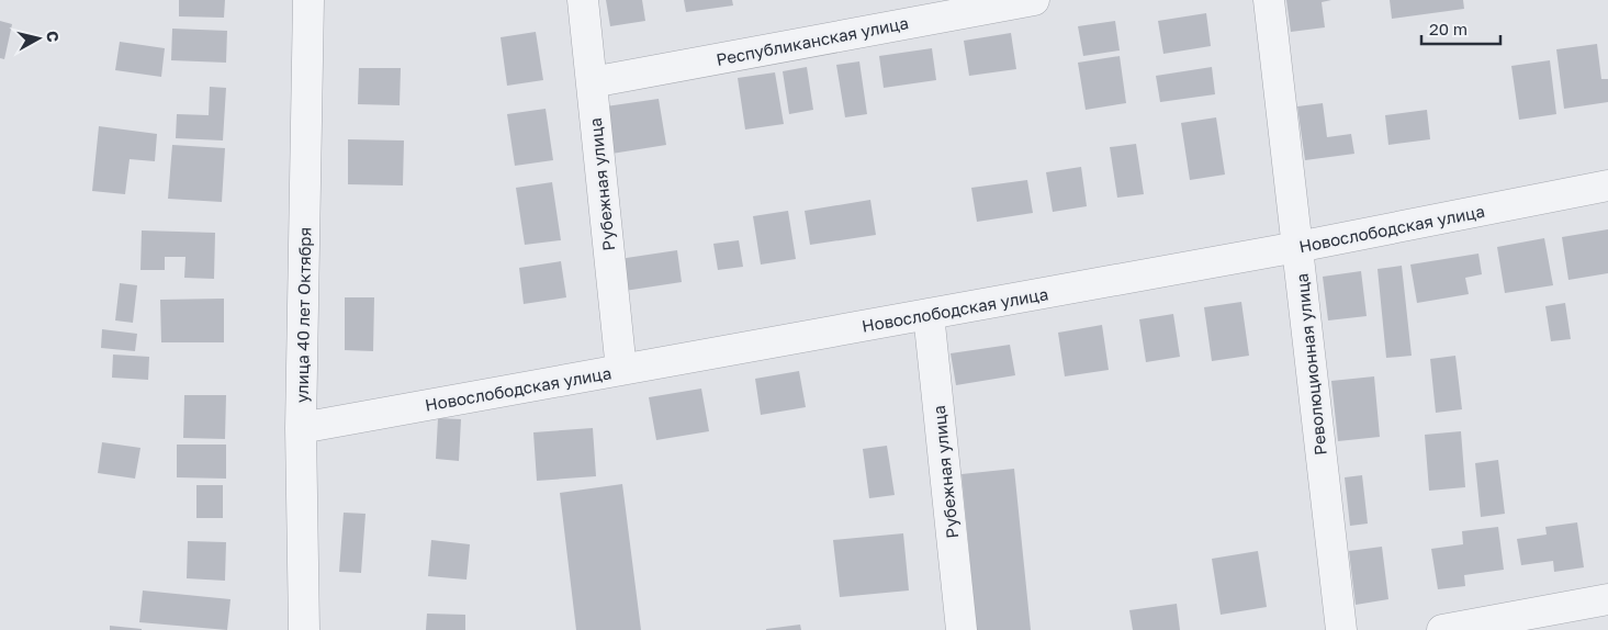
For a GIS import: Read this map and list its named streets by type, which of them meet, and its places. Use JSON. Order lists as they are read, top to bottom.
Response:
{
  "streets": {
    "street": [
      "Республиканская улица",
      "Рубежная улица",
      "Новослободская улица",
      "улица 40 лет Октября",
      "Революционная улица"
    ]
  },
  "crossings": [
    ["Республиканская улица", "Рубежная улица"],
    ["Рубежная улица", "Новослободская улица"],
    ["Новослободская улица", "улица 40 лет Октября"],
    ["Новослободская улица", "Революционная улица"]
  ],
  "scale_bar": "20 m",
  "north": "right"
}
